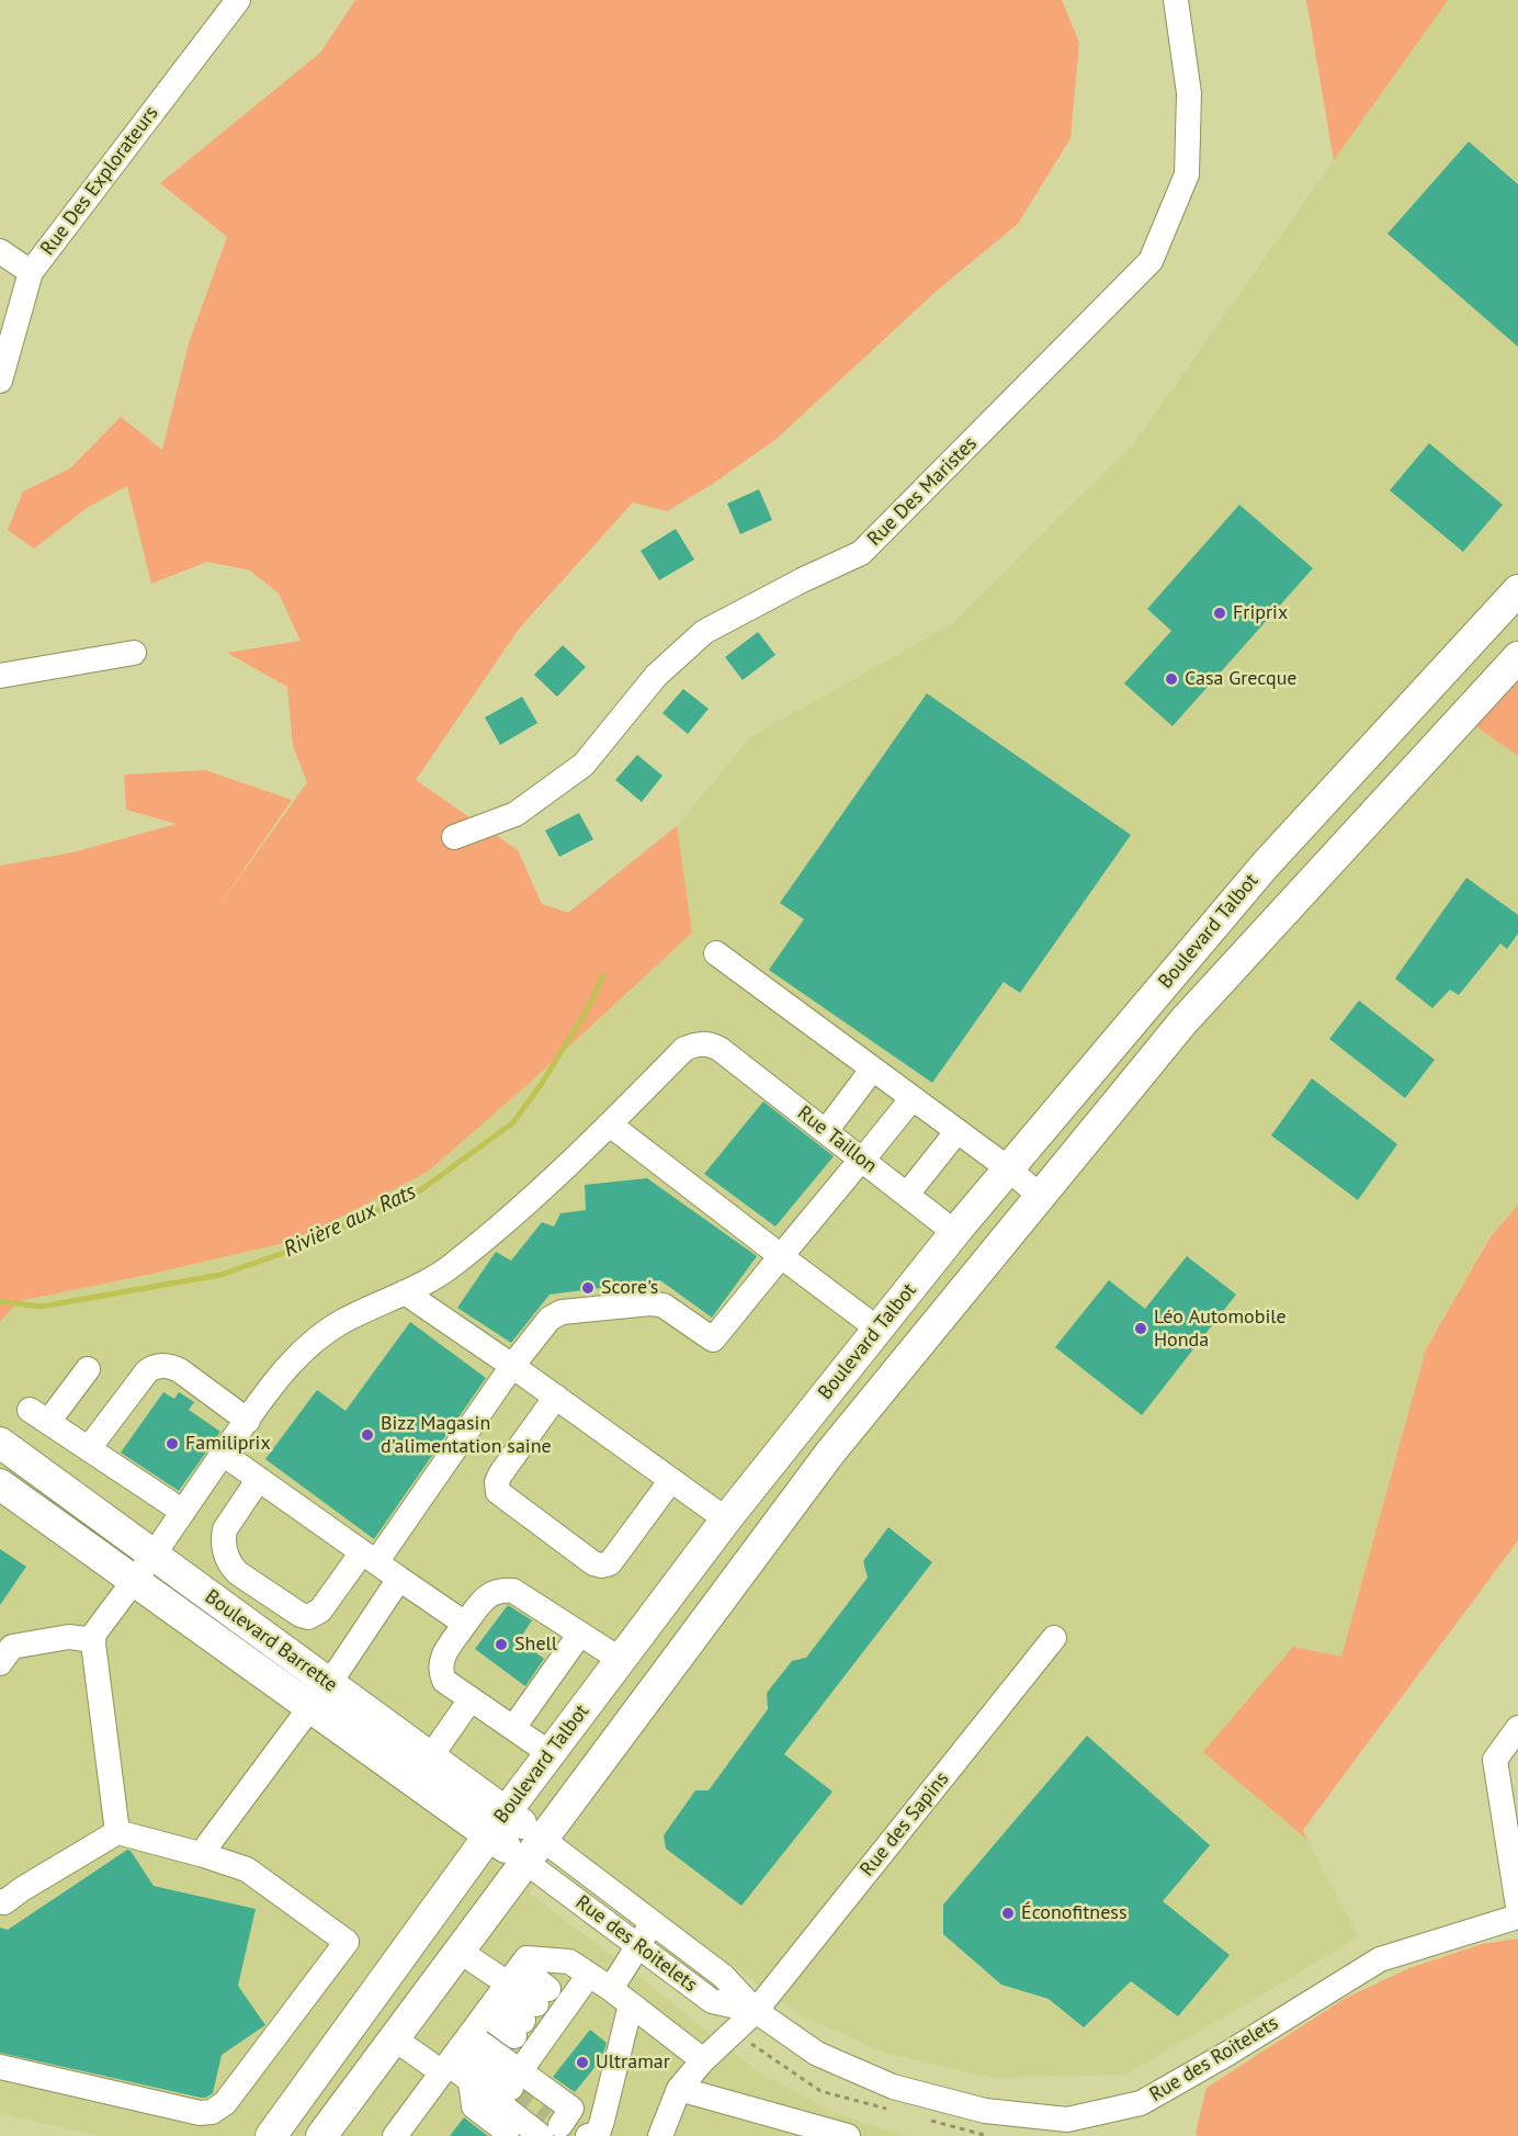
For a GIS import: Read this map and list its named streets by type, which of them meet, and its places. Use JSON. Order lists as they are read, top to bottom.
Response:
{
  "streets": {
    "main road": ["Boulevard Talbot", "Boulevard Barrette"],
    "street": [
      "Rue Des Explorateurs",
      "Rue Des Maristes",
      "Rue Taillon",
      "Rue des Sapins",
      "Rue des Roitelets"
    ]
  },
  "crossings": [
    ["Boulevard Talbot", "Rue Taillon"],
    ["Boulevard Talbot", "Boulevard Barrette"],
    ["Boulevard Talbot", "Rue des Roitelets"],
    ["Boulevard Barrette", "Rue des Roitelets"],
    ["Rue des Sapins", "Rue des Roitelets"]
  ],
  "water": ["Rivière aux Rats"],
  "places": [
    "Friprix",
    "Casa Grecque",
    "Score's",
    "Léo Automobile Honda",
    "Bizz Magasin d'alimentation saine",
    "Familiprix",
    "Shell",
    "Éconofitness",
    "Ultramar"
  ]
}
